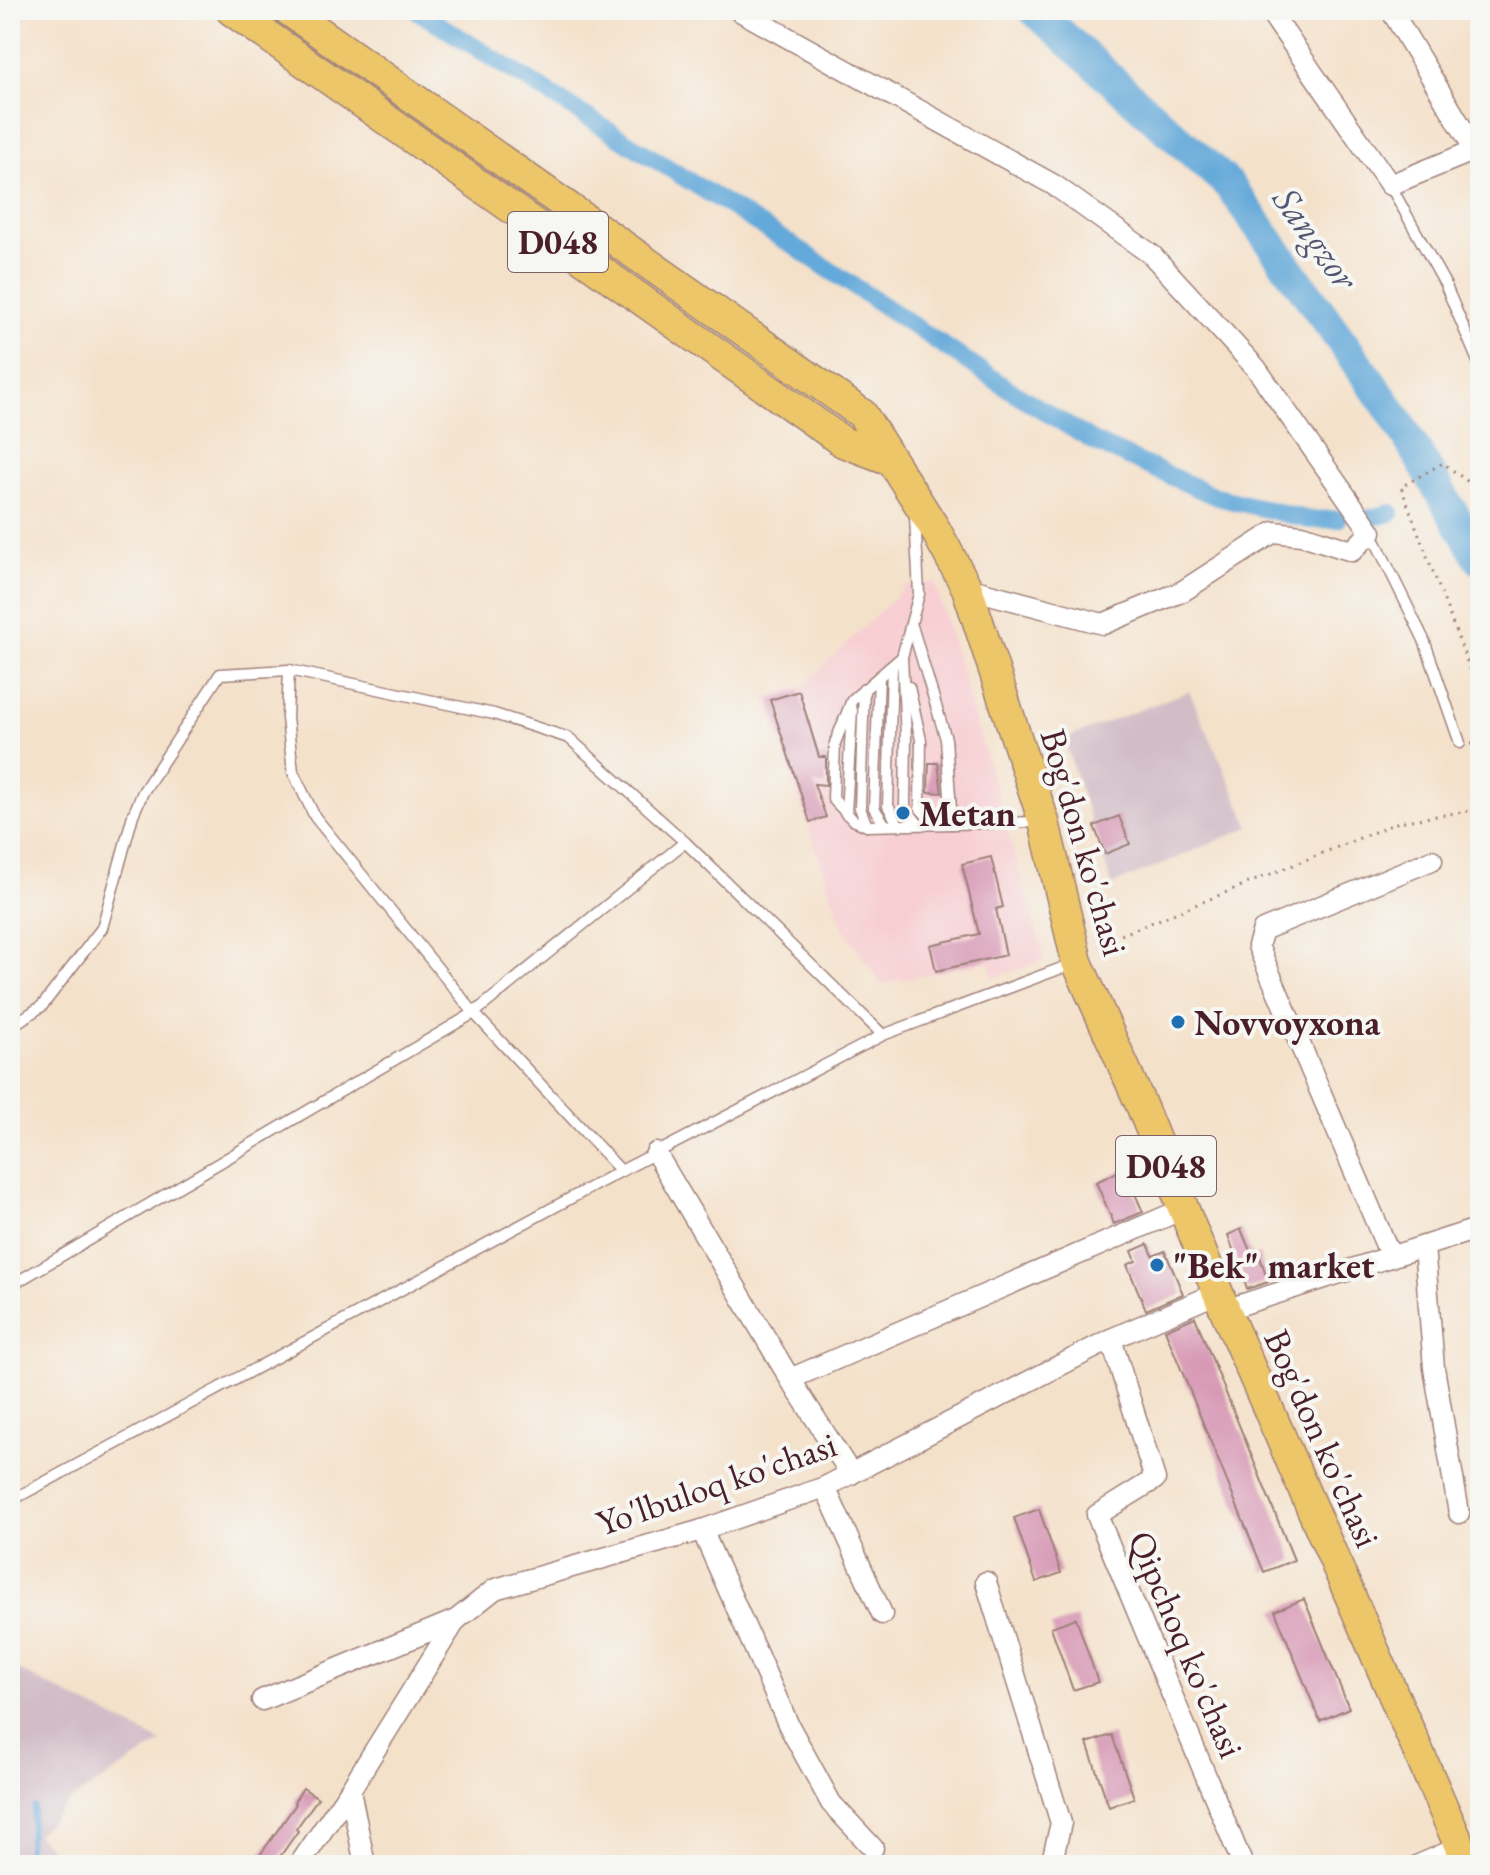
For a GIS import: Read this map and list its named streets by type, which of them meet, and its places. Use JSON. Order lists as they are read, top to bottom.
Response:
{
  "streets": {
    "main road": ["D048", "Bog'don ko'chasi"],
    "street": ["Yo'lbuloq ko'chasi", "Qipchoq ko'chasi"]
  },
  "crossings": [
    ["D048", "Bog'don ko'chasi"],
    ["Bog'don ko'chasi", "Yo'lbuloq ko'chasi"],
    ["Yo'lbuloq ko'chasi", "Qipchoq ko'chasi"]
  ],
  "water": ["Sangzor"],
  "places": ["Metan", "Novvoyxona", "\"Bek\" market"]
}
